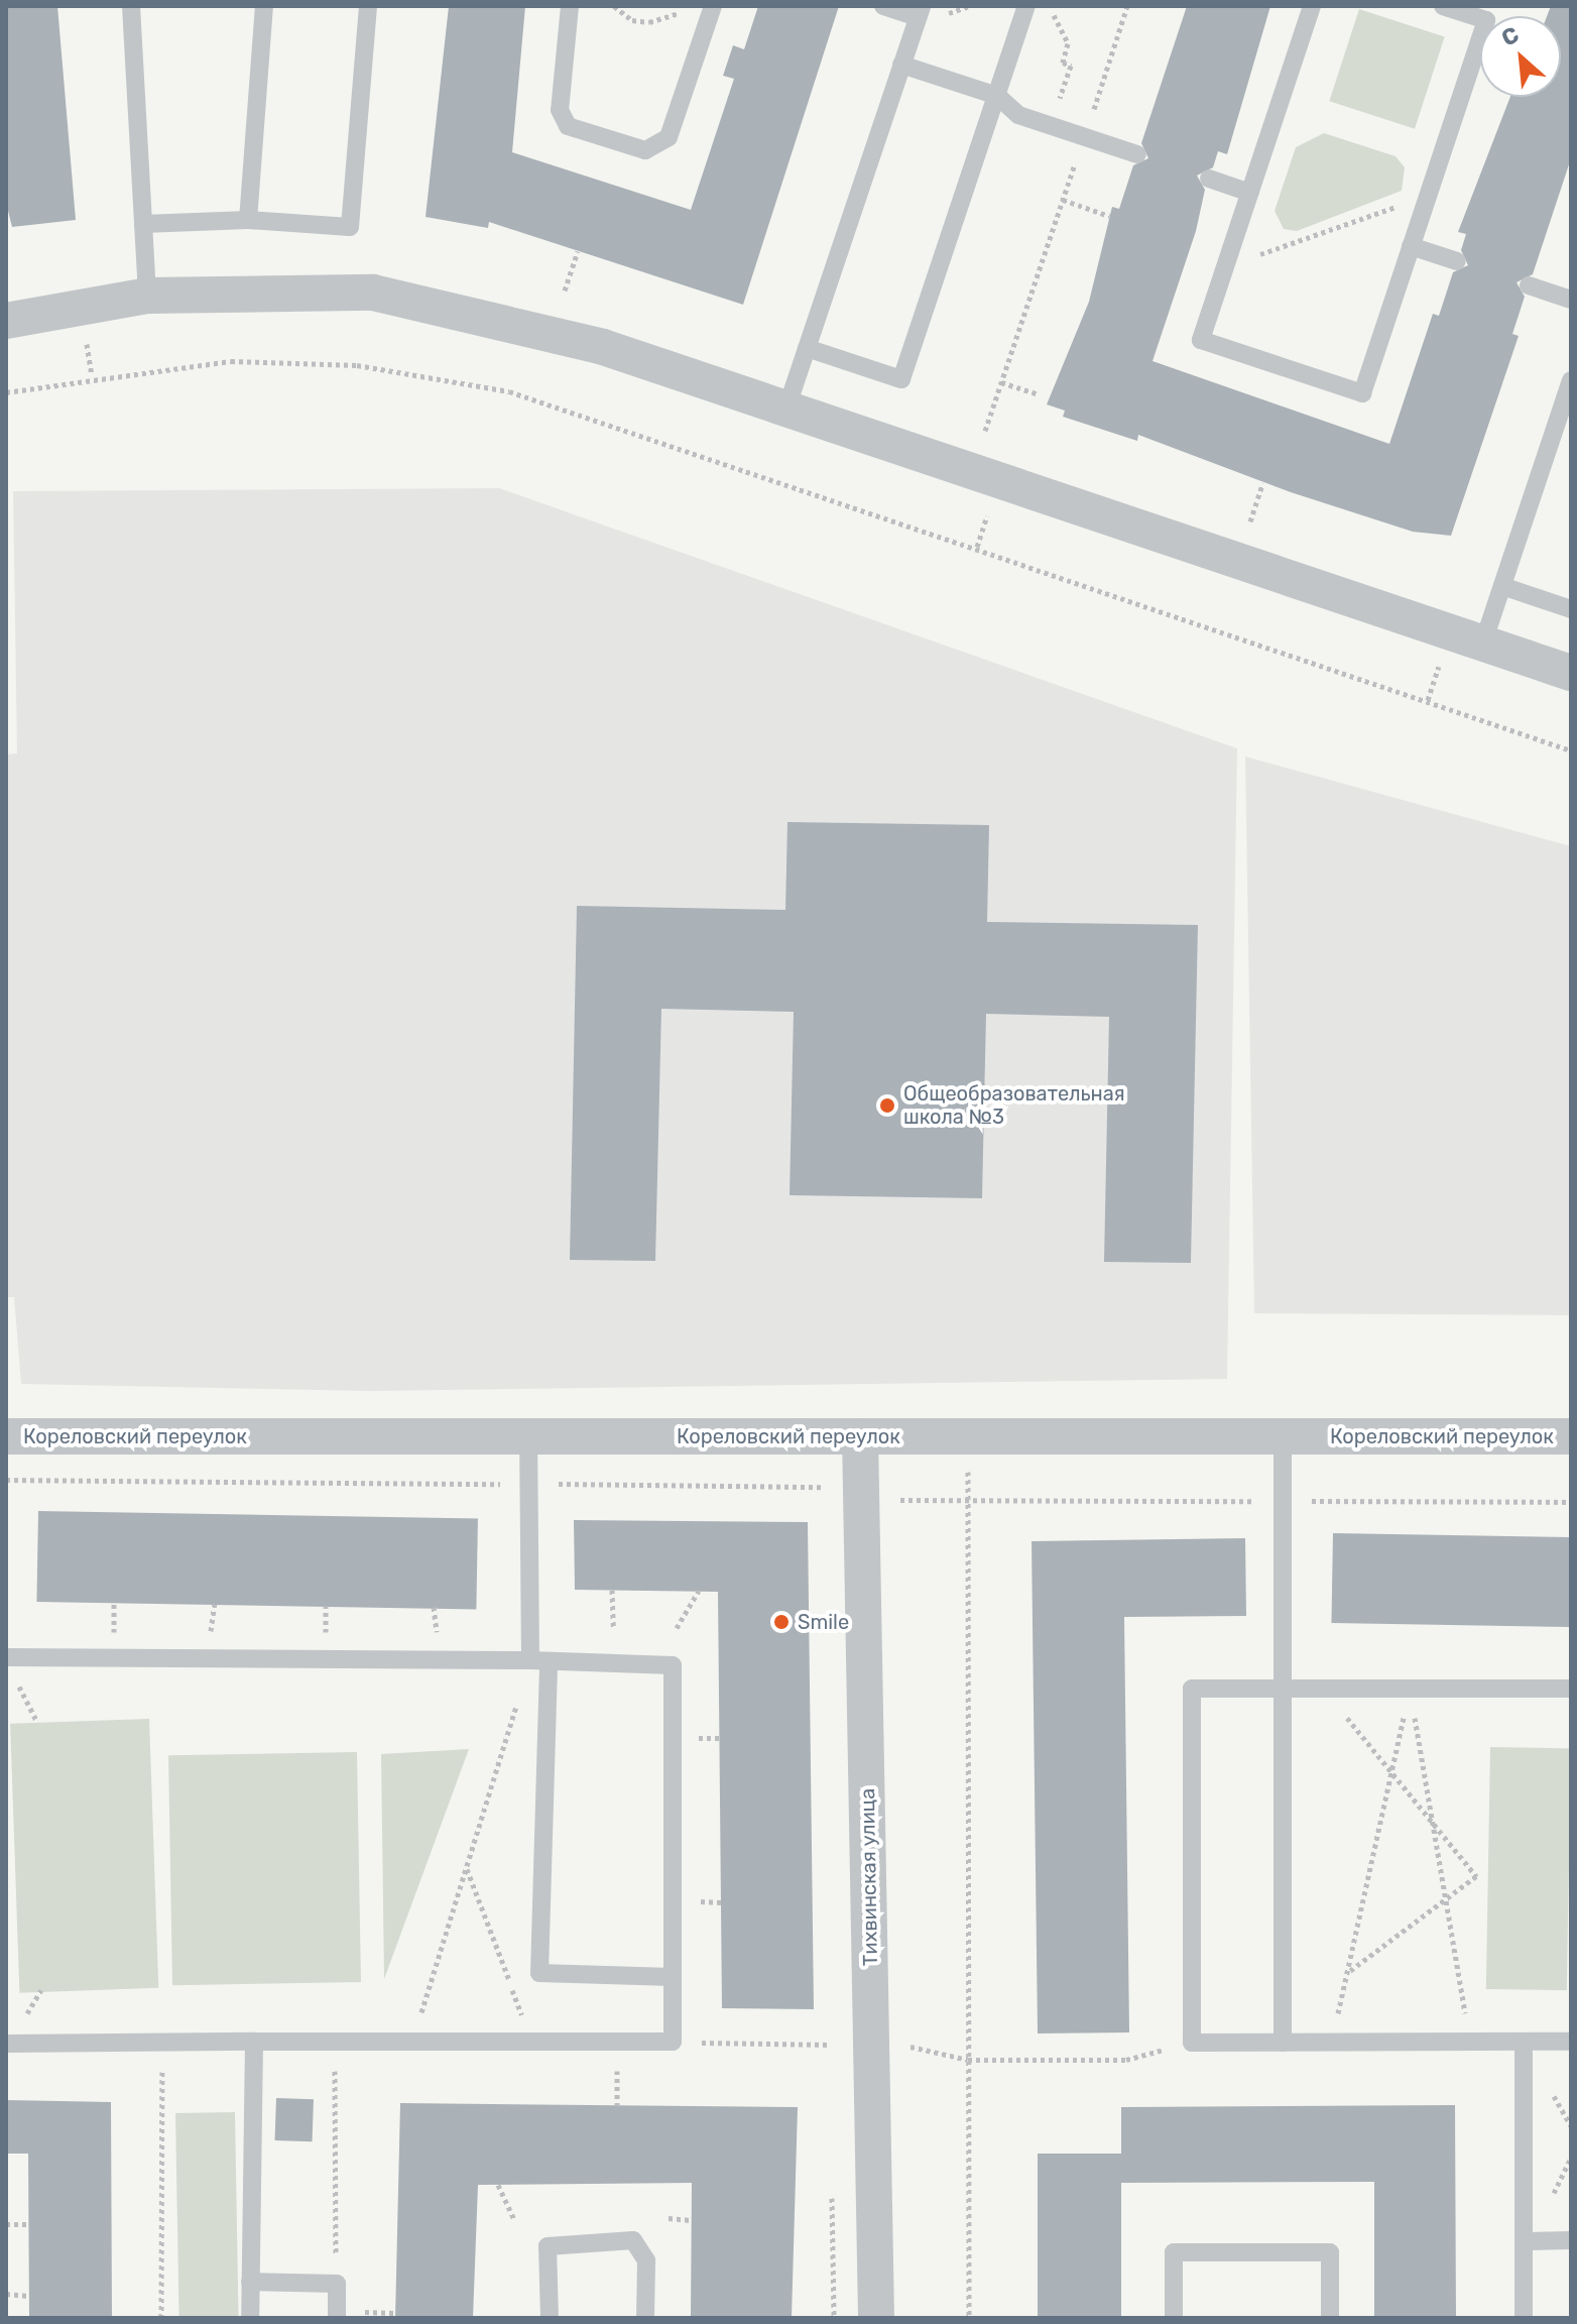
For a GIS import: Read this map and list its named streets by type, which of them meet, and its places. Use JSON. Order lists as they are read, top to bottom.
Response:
{
  "streets": {
    "street": ["Кореловский переулок", "Тихвинская улица"]
  },
  "crossings": [
    ["Кореловский переулок", "Тихвинская улица"]
  ],
  "places": ["Общеобразовательная школа №3", "Smile"],
  "north": "top left"
}
